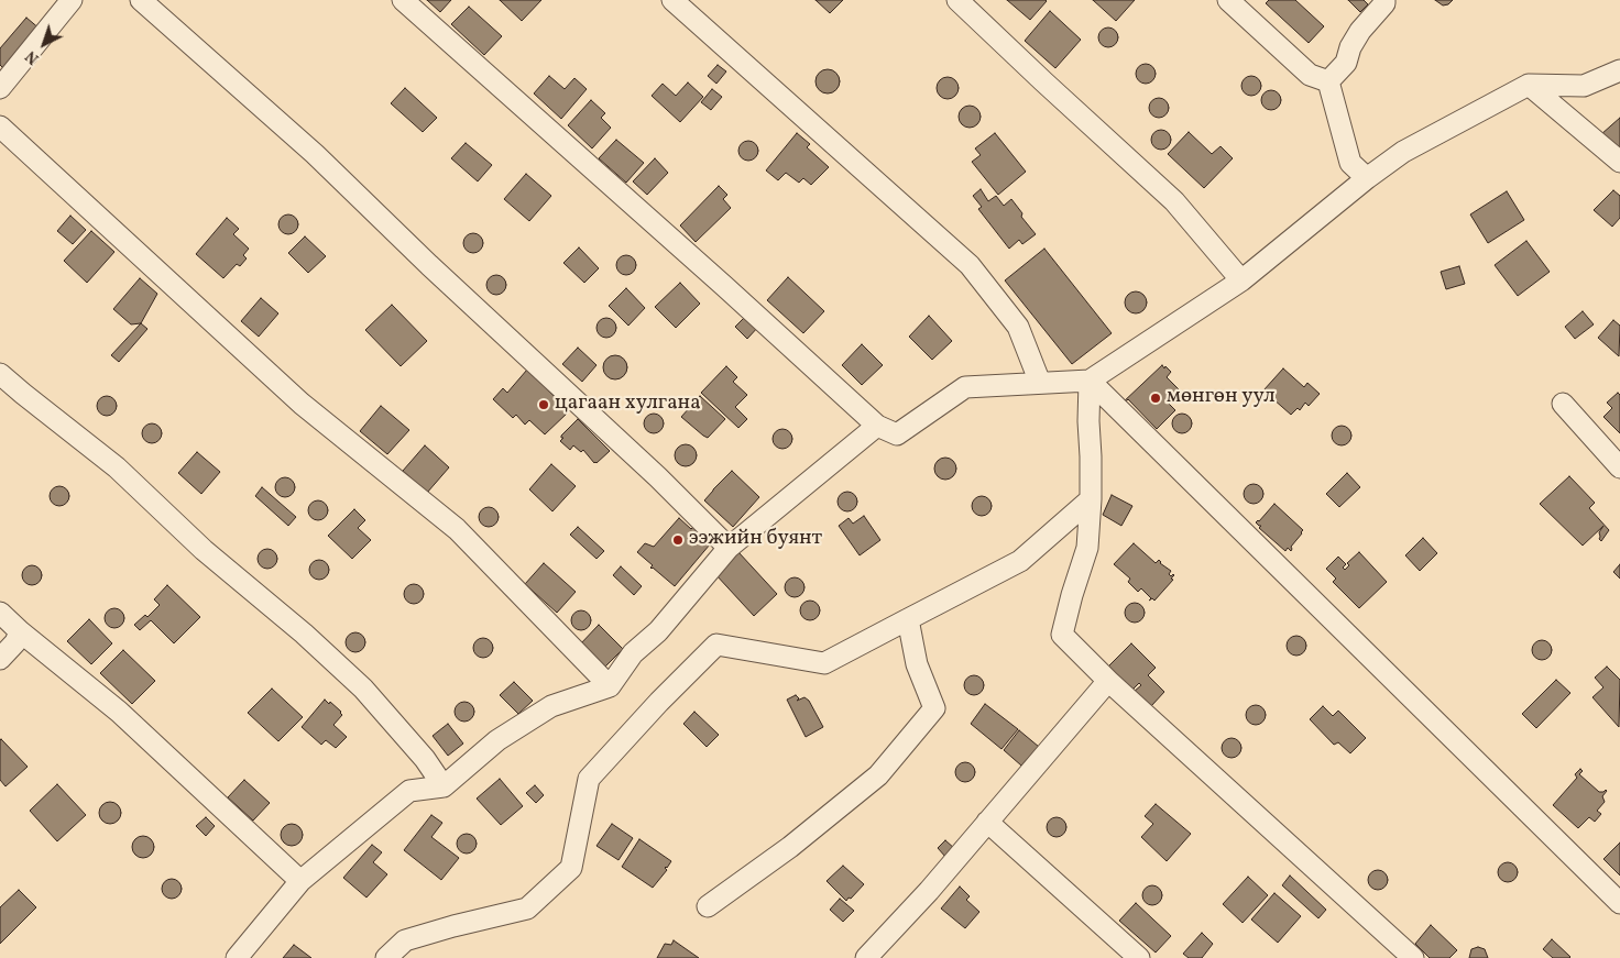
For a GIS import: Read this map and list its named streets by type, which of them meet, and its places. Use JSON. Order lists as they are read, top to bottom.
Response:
{
  "places": ["мөнгөн уул", "цагаан хулгана", "ээжийн буянт"],
  "north": "bottom left"
}
